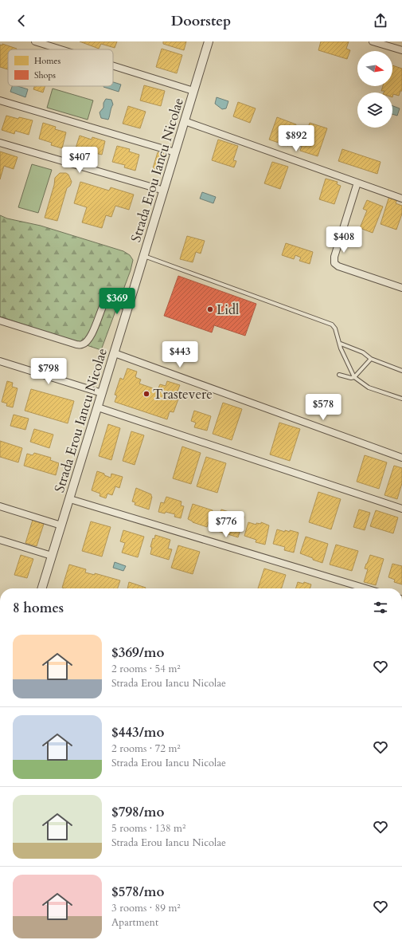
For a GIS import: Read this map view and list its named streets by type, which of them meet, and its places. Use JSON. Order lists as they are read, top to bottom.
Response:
{
  "streets": {
    "street": ["Strada Erou Iancu Nicolae"]
  },
  "places": ["Lidl", "Trastevere"],
  "legend": ["Homes", "Shops"],
  "north": "right",
  "page": {
    "header": "Doorstep",
    "price": [
      "$892",
      "$407",
      "$408",
      "$369",
      "$443",
      "$798",
      "$578",
      "$776"
    ],
    "heading": "8 homes",
    "list": [
      {
        "name": "$369/mo",
        "note": "2 rooms · 54 m² · Strada Erou Iancu Nicolae"
      },
      {
        "name": "$443/mo",
        "note": "2 rooms · 72 m² · Strada Erou Iancu Nicolae"
      },
      {
        "name": "$798/mo",
        "note": "5 rooms · 138 m² · Strada Erou Iancu Nicolae"
      },
      {
        "name": "$578/mo",
        "note": "3 rooms · 89 m² · Apartment"
      }
    ]
  }
}
